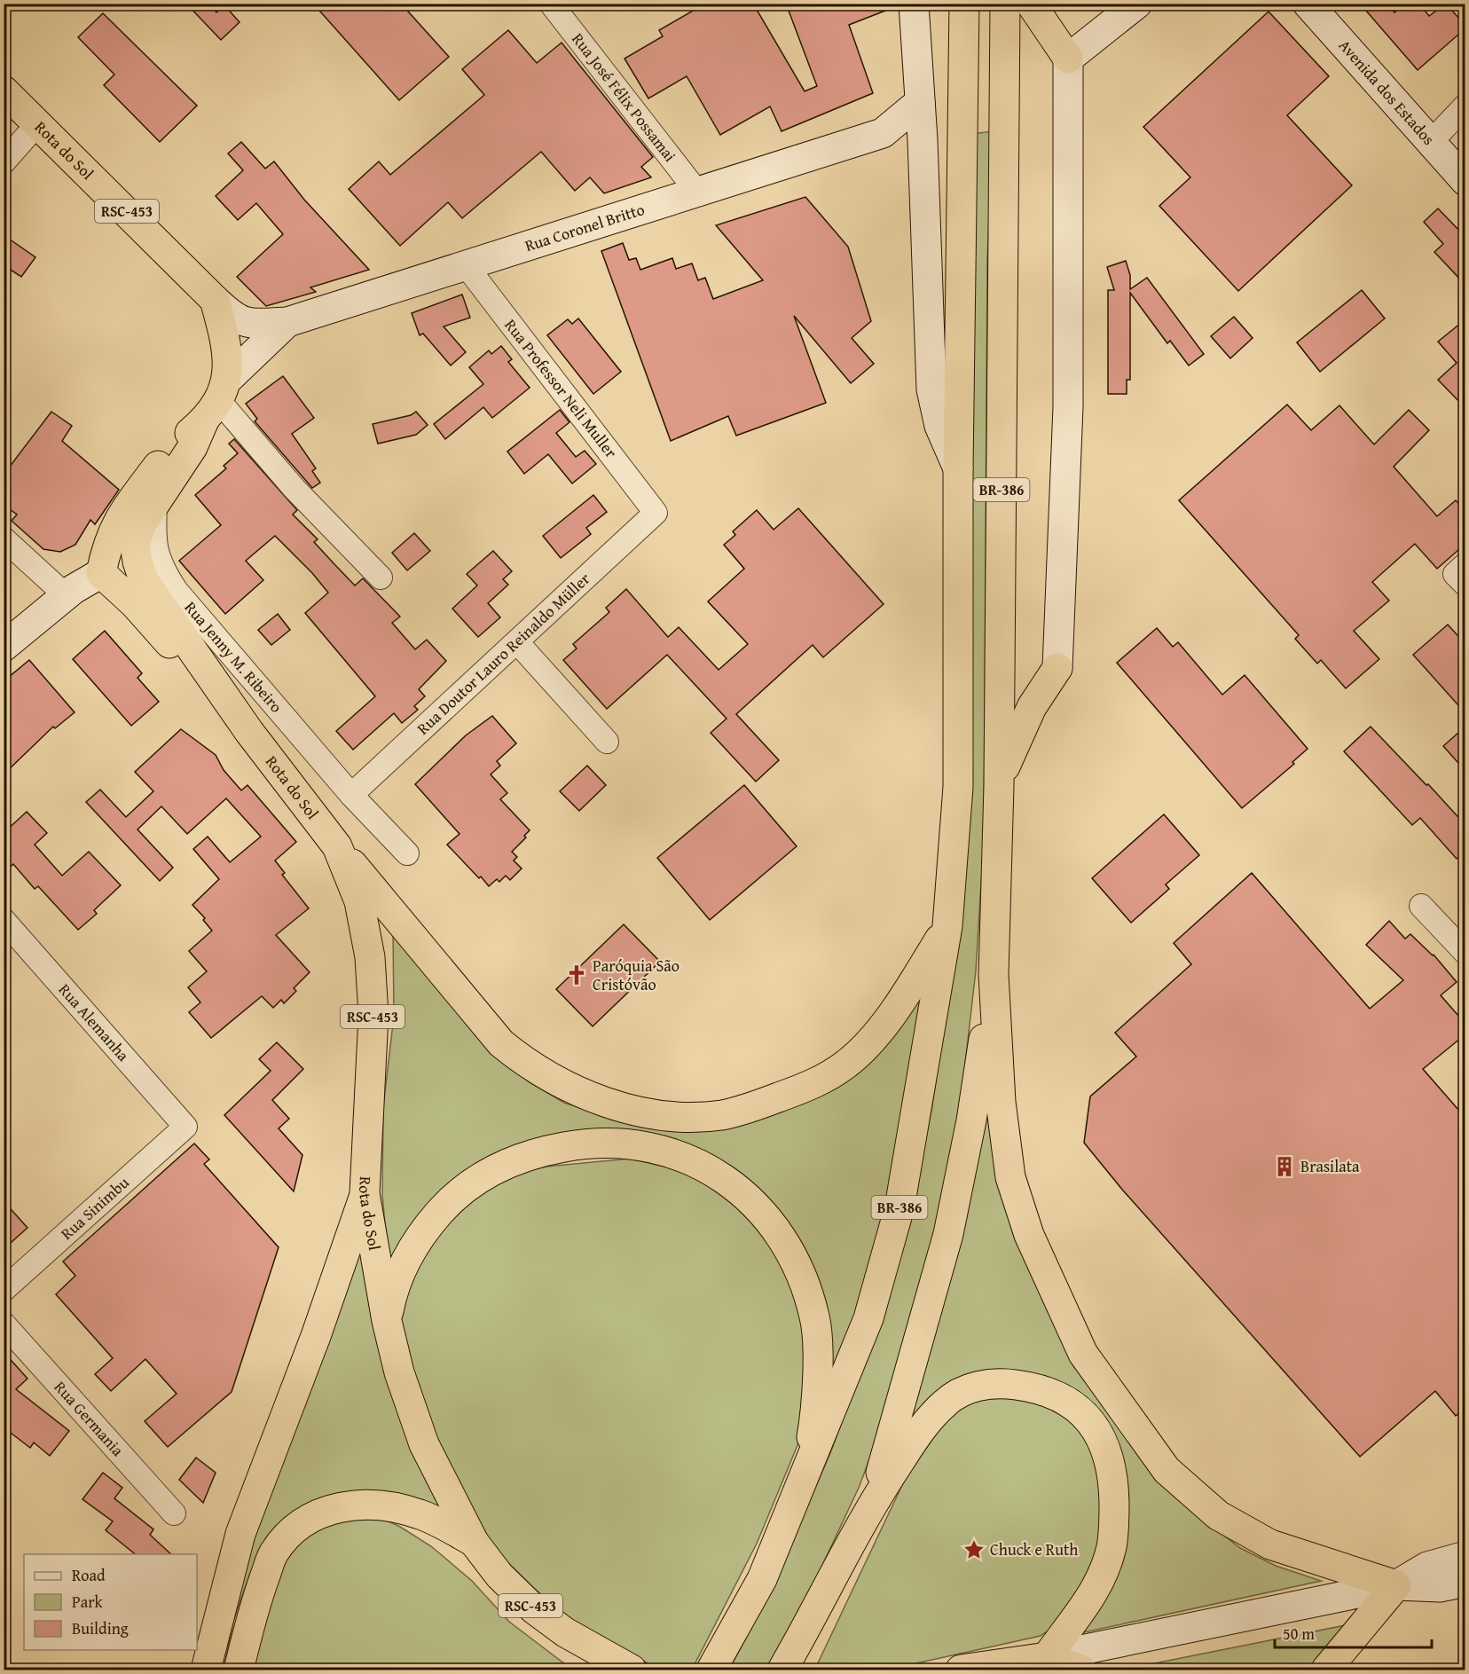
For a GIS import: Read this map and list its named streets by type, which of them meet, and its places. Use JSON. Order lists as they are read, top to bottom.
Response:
{
  "streets": {
    "highway": ["Rota do Sol", "RSC-453", "BR-386"],
    "street": [
      "Avenida dos Estados",
      "Rua José Félix Possamai",
      "Rua Coronel Britto",
      "Rua Professor Neli Muller",
      "Rua Doutor Lauro Reinaldo Müller",
      "Rua Jenny M. Ribeiro",
      "Rua Alemanha",
      "Rua Sinimbu",
      "Rua Germania"
    ]
  },
  "crossings": [
    ["Rua José Félix Possamai", "Rua Coronel Britto"],
    ["Rota do Sol", "Rua Jenny M. Ribeiro"],
    ["Rua Coronel Britto", "Rua Professor Neli Muller"],
    ["Rua Professor Neli Muller", "Rua Doutor Lauro Reinaldo Müller"],
    ["Rua Doutor Lauro Reinaldo Müller", "Rua Jenny M. Ribeiro"],
    ["Rua Alemanha", "Rua Sinimbu"]
  ],
  "places": {
    "church": ["Paróquia São Cristóvão"],
    "building": ["Brasilata"],
    "place": ["Chuck e Ruth"]
  },
  "legend": ["Road", "Park", "Building"],
  "scale_bar": "50 m"
}
